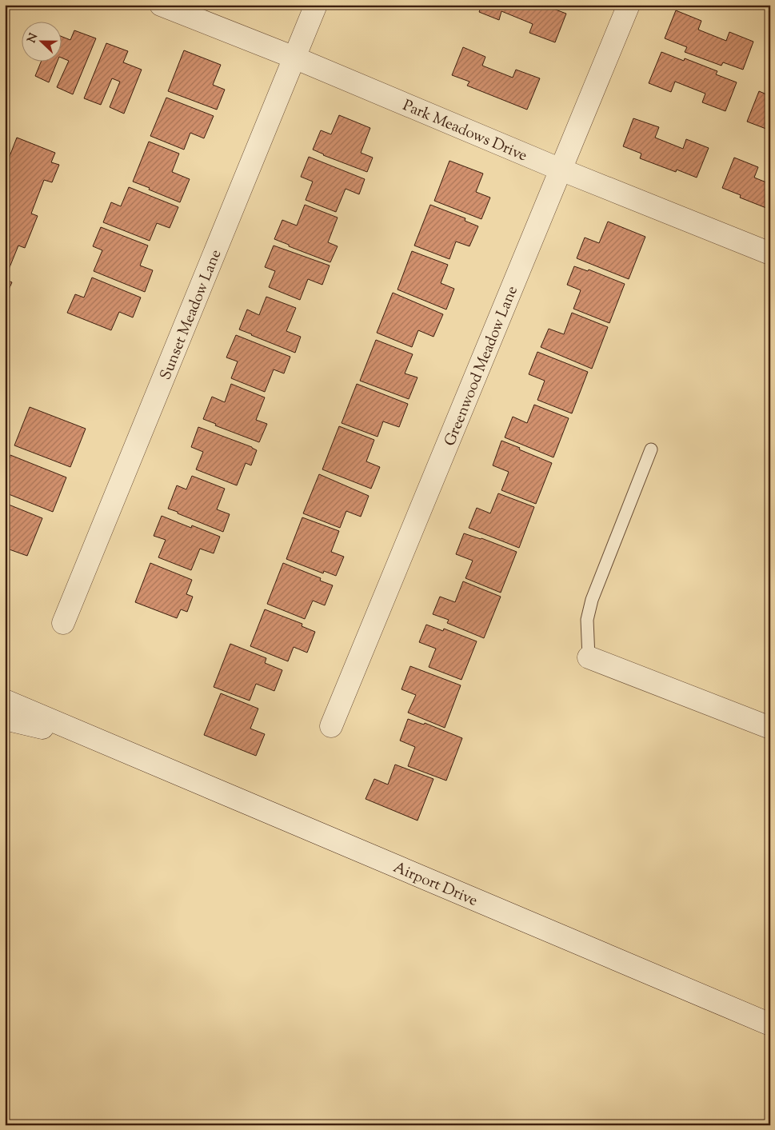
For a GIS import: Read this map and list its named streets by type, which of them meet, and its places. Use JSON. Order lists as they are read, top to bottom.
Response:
{
  "streets": {
    "street": [
      "Park Meadows Drive",
      "Sunset Meadow Lane",
      "Greenwood Meadow Lane",
      "Airport Drive"
    ]
  },
  "crossings": [
    ["Park Meadows Drive", "Sunset Meadow Lane"],
    ["Park Meadows Drive", "Greenwood Meadow Lane"]
  ],
  "north": "left"
}
